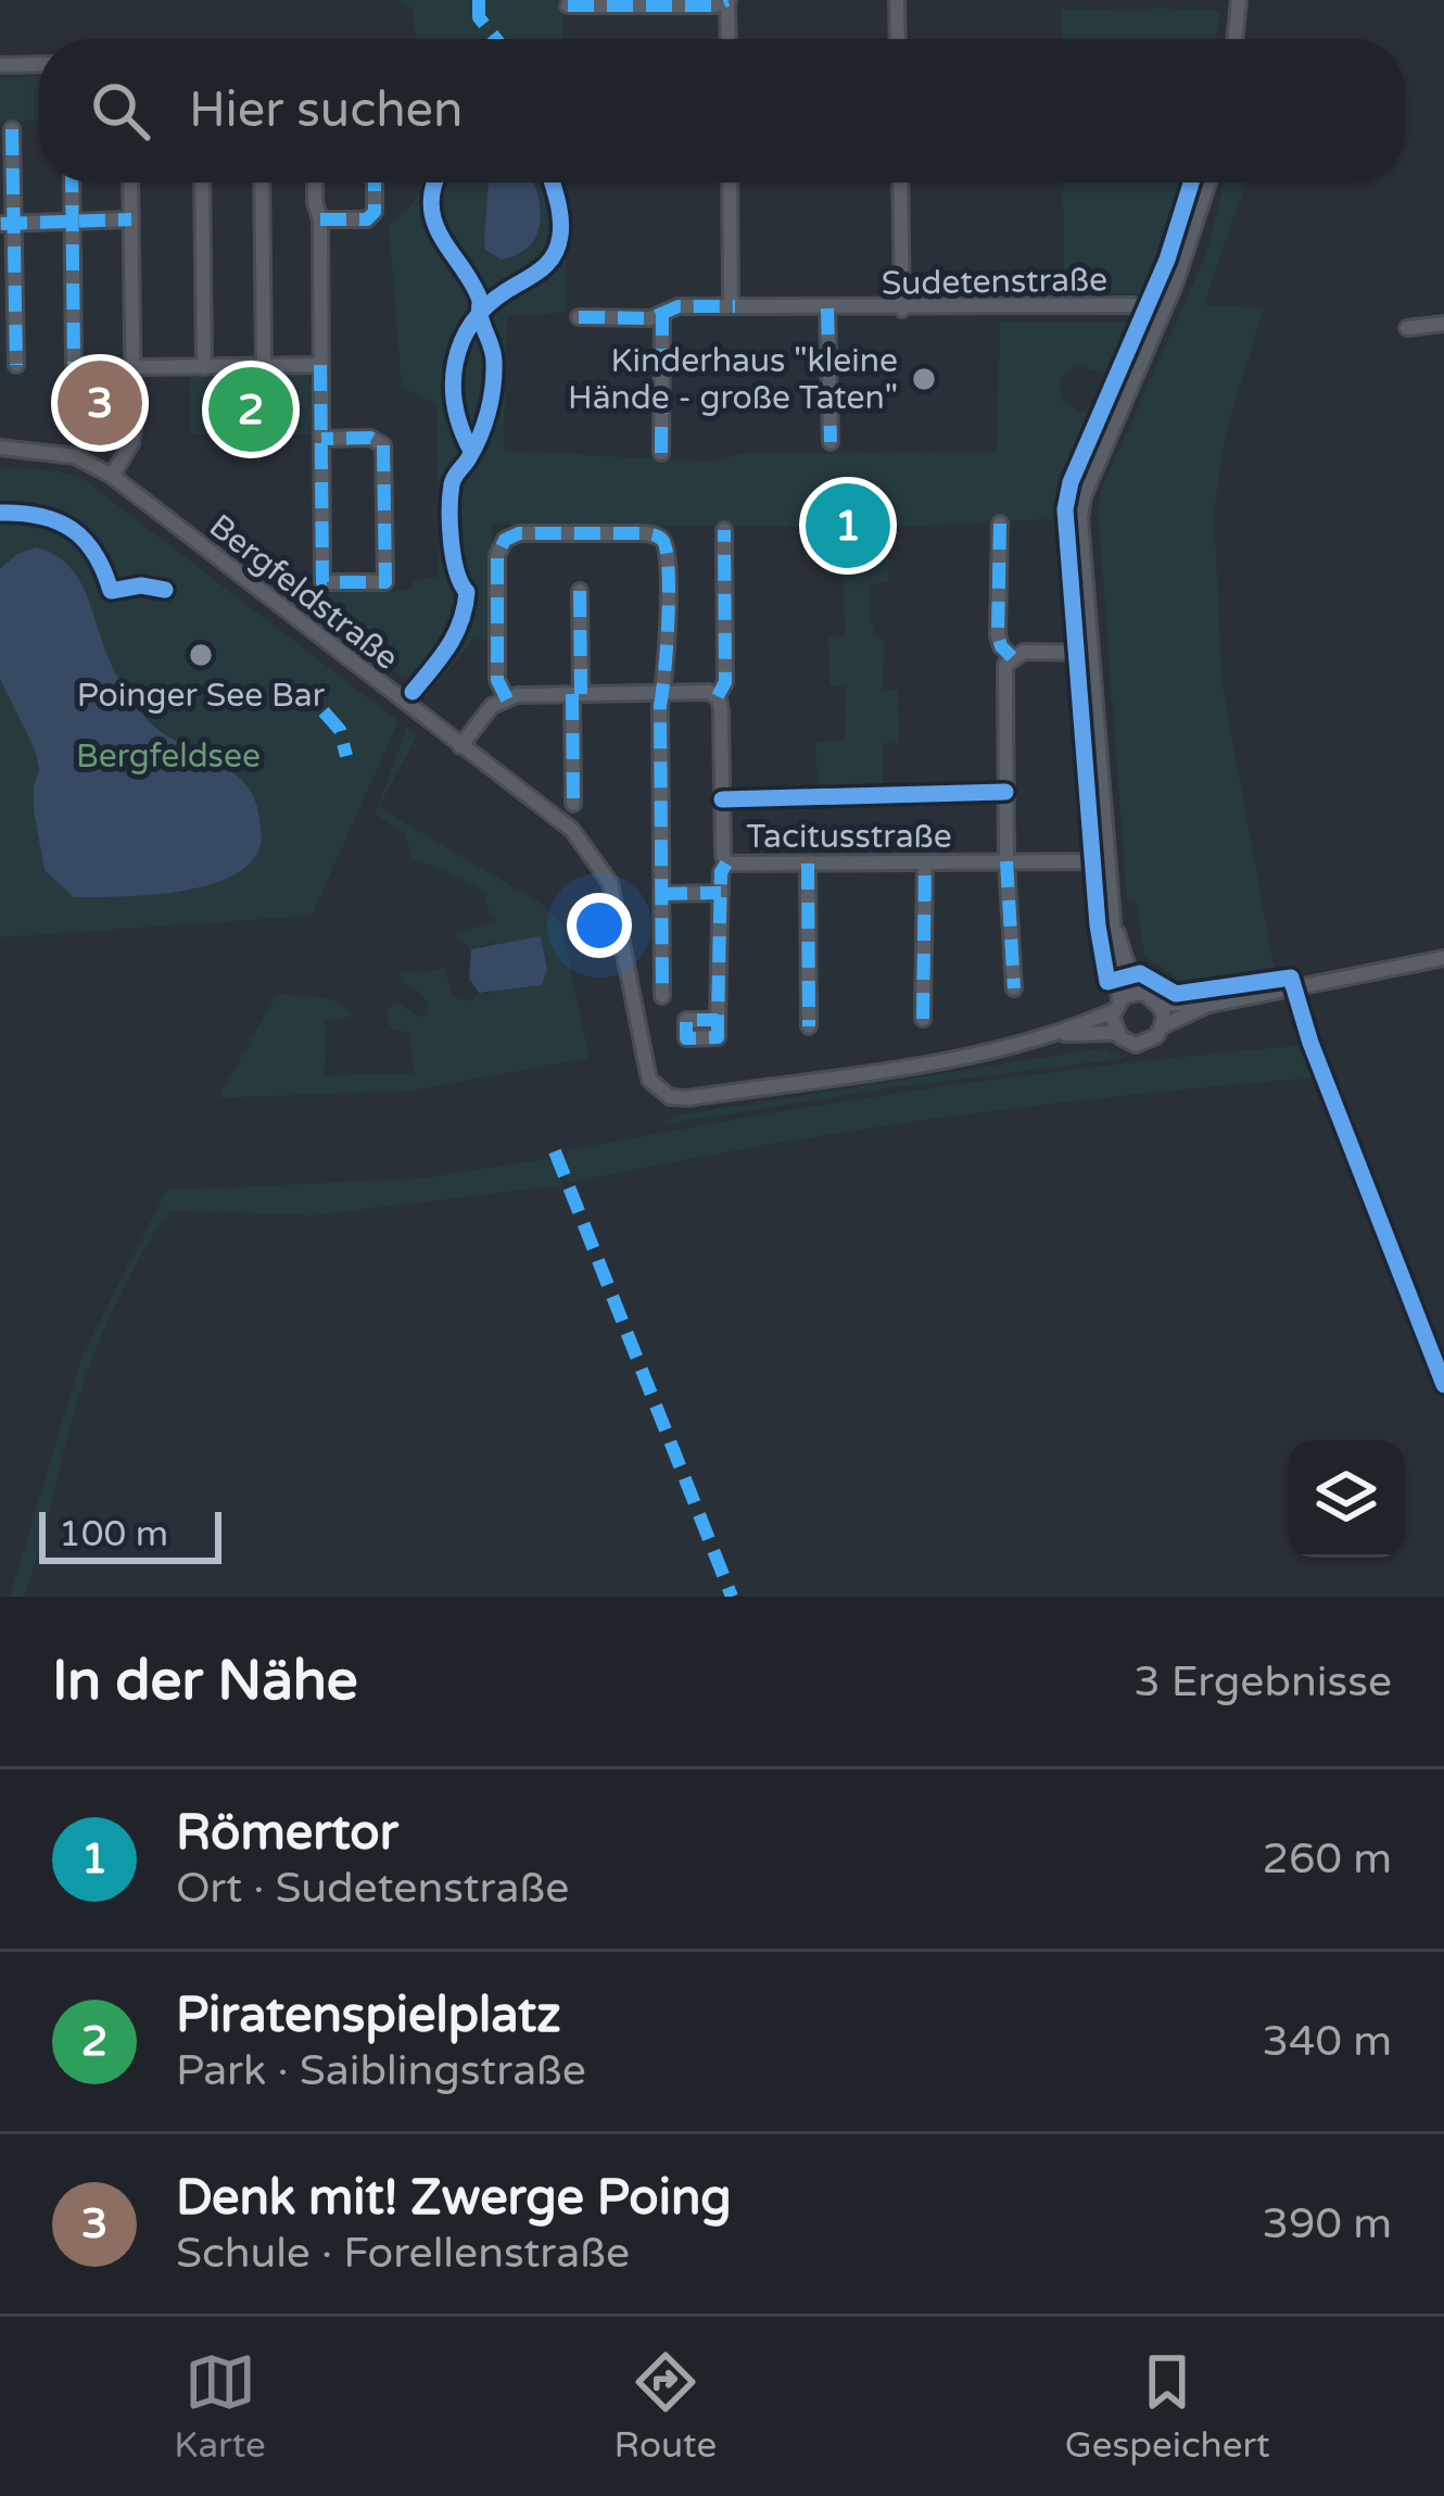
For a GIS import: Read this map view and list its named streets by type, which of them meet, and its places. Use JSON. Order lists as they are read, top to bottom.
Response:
{
  "streets": {
    "street": ["Sudetenstraße", "Bergfeldstraße", "Tacitusstraße"]
  },
  "parks": ["Bergfeldsee"],
  "places": ["Kinderhaus \"kleine Hände - große Taten\"", "Poinger See Bar"],
  "scale_bar": "100 m",
  "page": {
    "search": "Hier suchen",
    "pins": ["3", "2", "1"],
    "scale": "100 m",
    "heading": ["In der Nähe", "3 Ergebnisse"],
    "list": [
      {
        "mark": "1",
        "name": "Römertor",
        "note": "Ort · Sudetenstraße",
        "value": "260 m"
      },
      {
        "mark": "2",
        "name": "Piratenspielplatz",
        "note": "Park · Saiblingstraße",
        "value": "340 m"
      },
      {
        "mark": "3",
        "name": "Denk mit! Zwerge Poing",
        "note": "Schule · Forellenstraße",
        "value": "390 m"
      }
    ],
    "nav": ["Karte", "Route", "Gespeichert"]
  }
}
